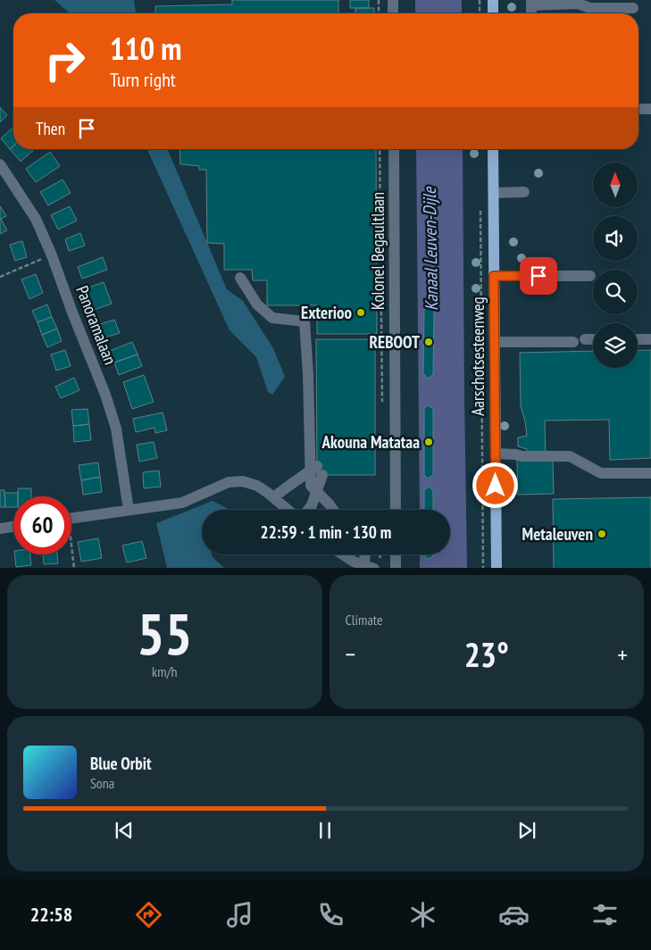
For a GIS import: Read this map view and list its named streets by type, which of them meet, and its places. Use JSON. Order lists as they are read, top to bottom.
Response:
{
  "streets": {
    "main road": ["Aarschotsesteenweg"],
    "street": ["Kolonel Begaultlaan", "Panoramalaan"]
  },
  "water": ["Kanaal Leuven-Dijle"],
  "places": [
    "Exterioo",
    "REBOOT",
    "Akouna Matataa",
    "Metaleuven"
  ],
  "north": "top",
  "page": {
    "turn": ["110 m", "Turn right"],
    "then": "Then",
    "limit": "60",
    "trip": "22:59 · 1 min · 130 m",
    "tile": [
      ["55", "km/h"],
      "Climate"
    ],
    "heat": ["−", "23°", "+"],
    "song": ["Blue Orbit", "Sona"],
    "tabs": "22:58"
  }
}
